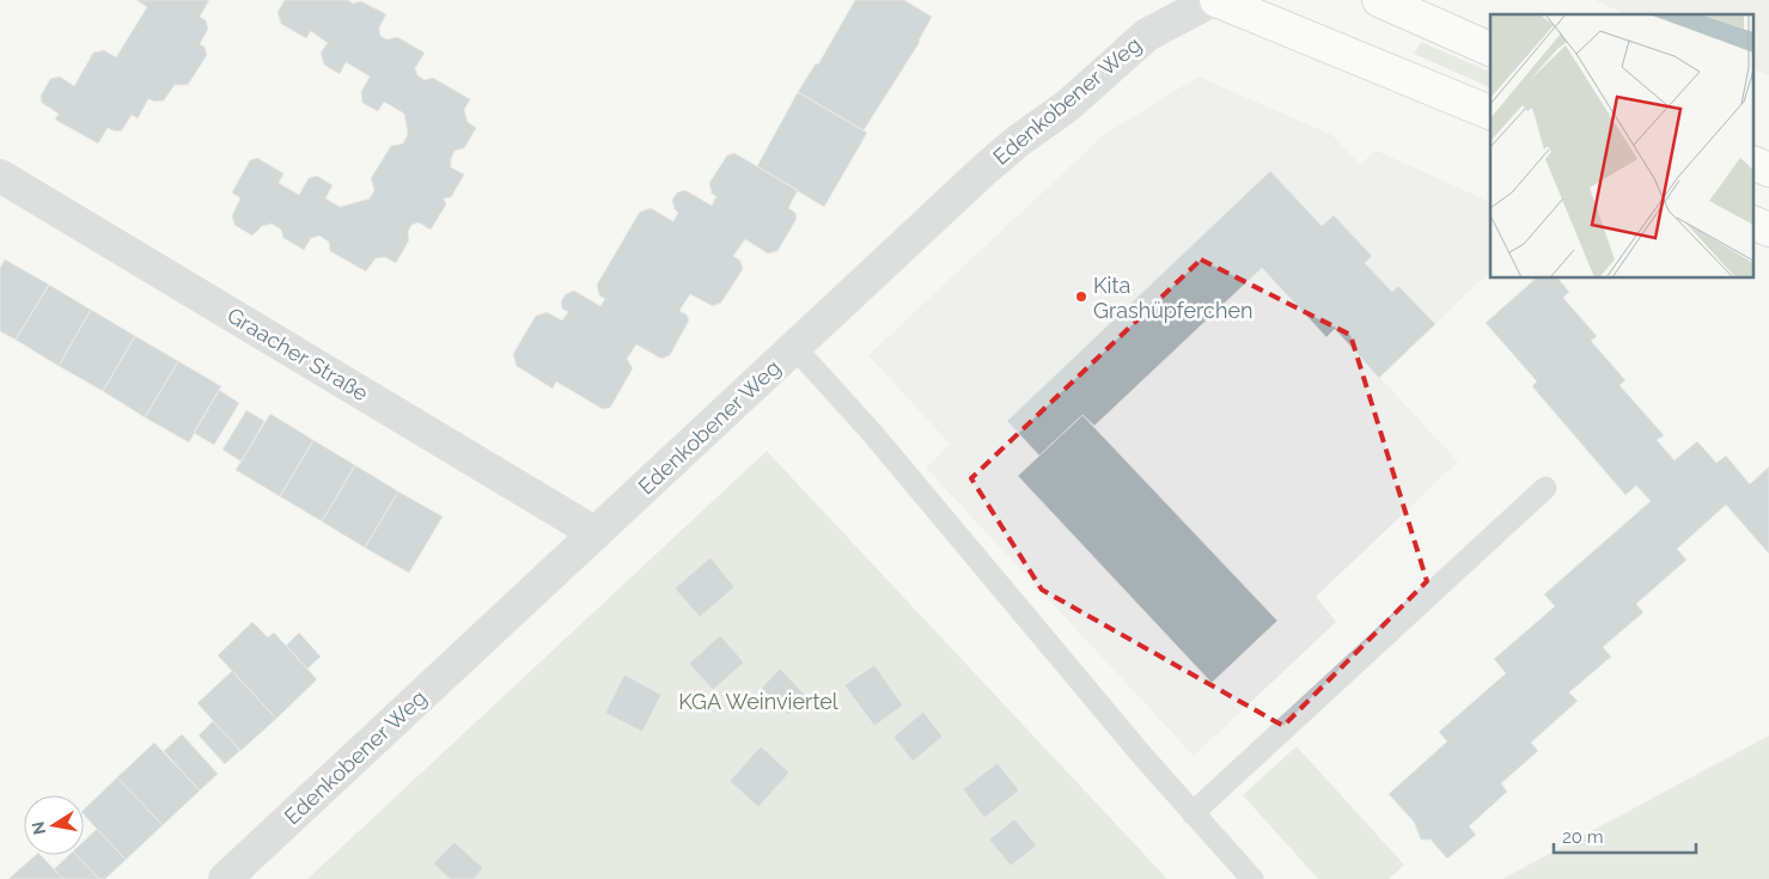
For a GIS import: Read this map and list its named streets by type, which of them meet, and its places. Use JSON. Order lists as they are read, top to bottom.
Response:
{
  "streets": {
    "street": ["Edenkobener Weg", "Graacher Straße"]
  },
  "crossings": [
    ["Edenkobener Weg", "Graacher Straße"]
  ],
  "parks": ["KGA Weinviertel"],
  "places": ["Kita Grashüpferchen"],
  "scale_bar": "20 m",
  "north": "left"
}
